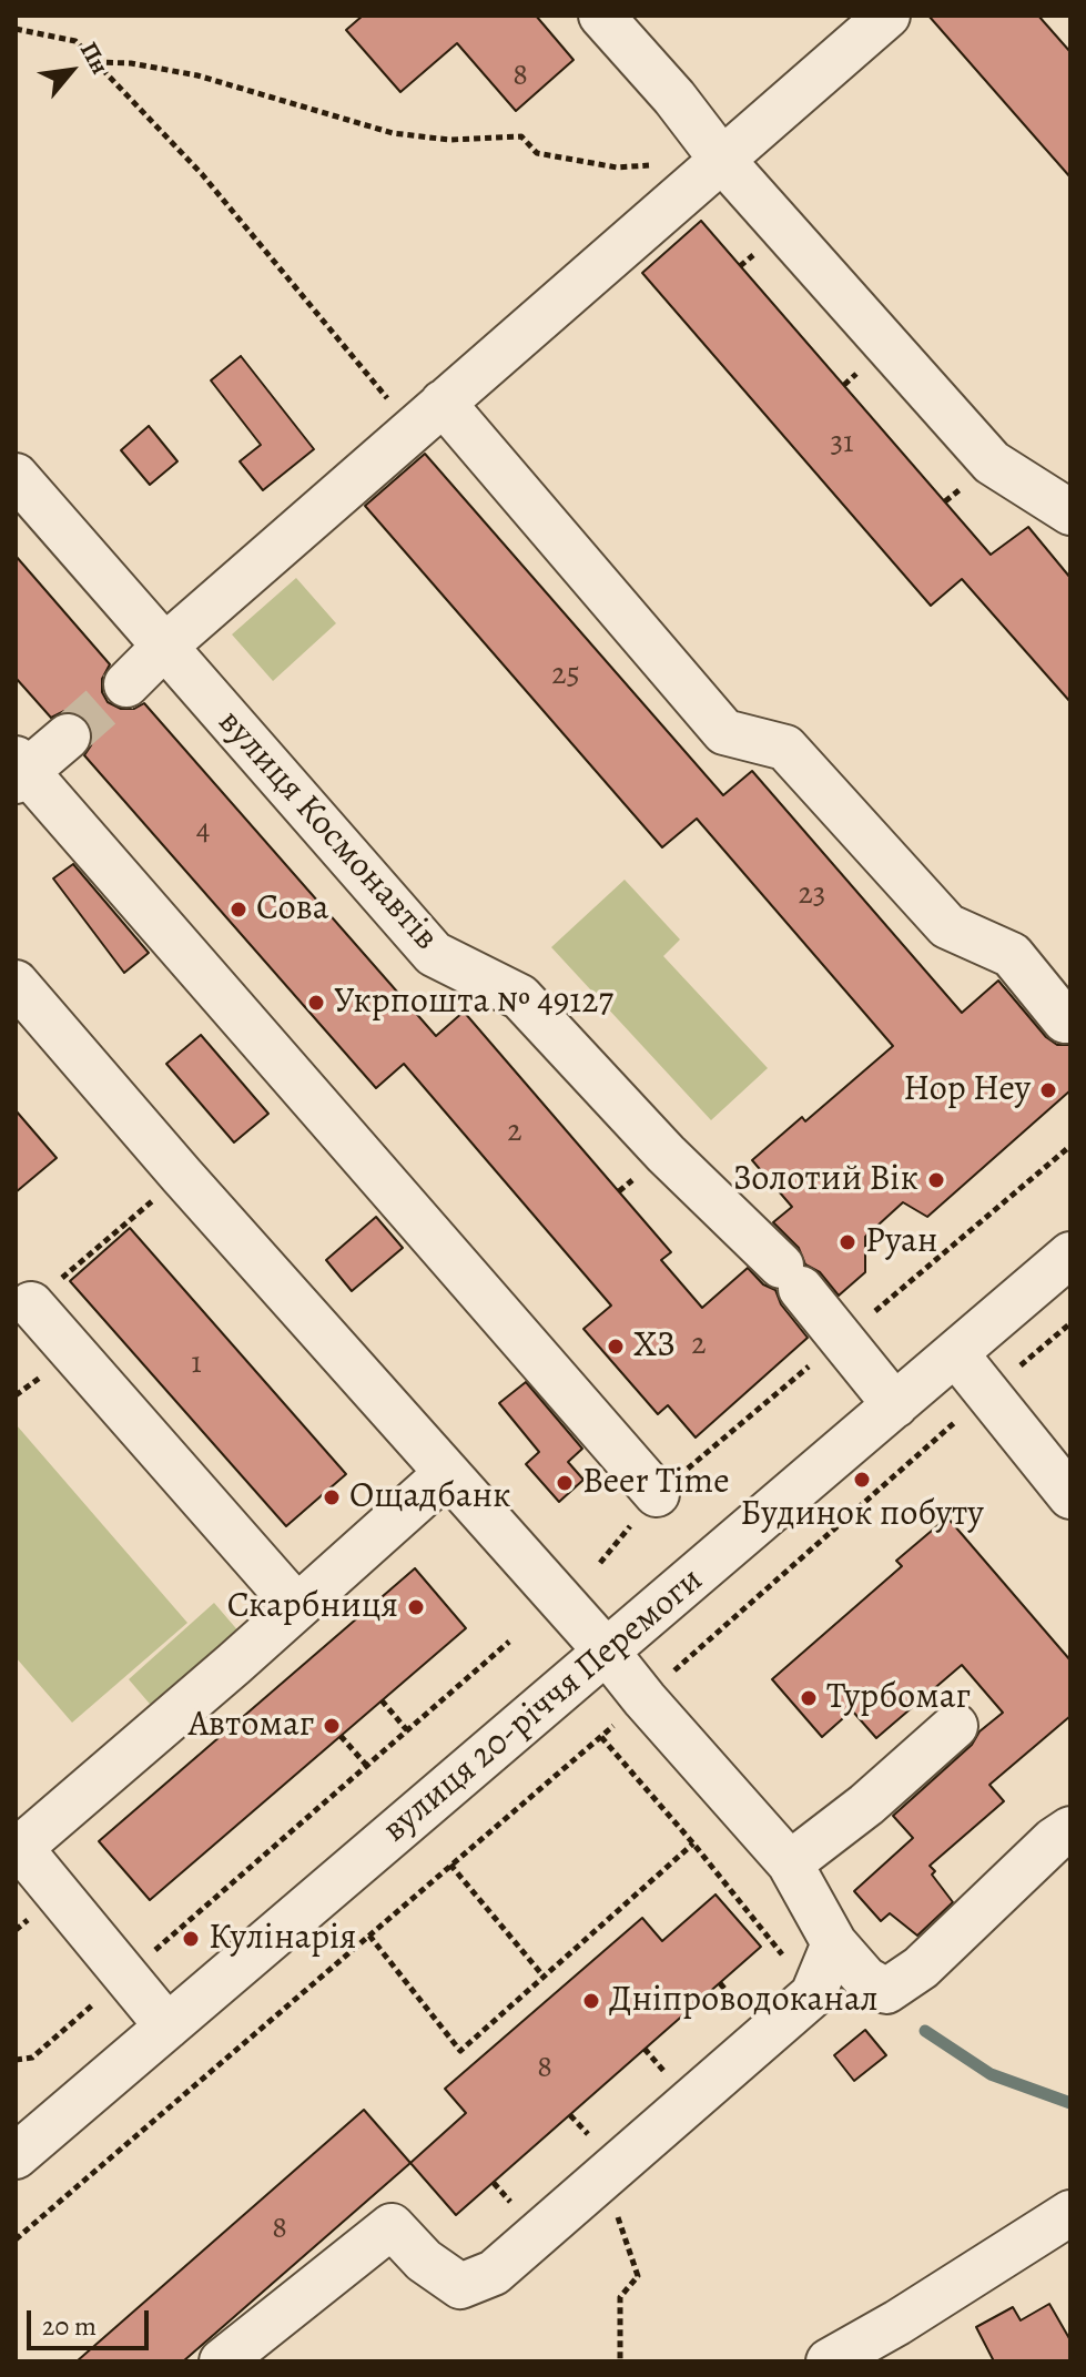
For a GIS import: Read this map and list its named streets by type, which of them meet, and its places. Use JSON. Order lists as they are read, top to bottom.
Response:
{
  "streets": {
    "street": ["вулиця Космонавтів", "вулиця 20-річчя Перемоги"]
  },
  "crossings": [
    ["вулиця Космонавтів", "вулиця 20-річчя Перемоги"]
  ],
  "places": [
    "Сова",
    "Укрпошта № 49127",
    "Hop Hey",
    "Золотий Вік",
    "Руан",
    "ХЗ",
    "Будинок побуту",
    "Beer Time",
    "Ощадбанк",
    "Скарбниця",
    "Турбомаг",
    "Автомаг",
    "Кулінарія",
    "Дніпроводоканал"
  ],
  "house_numbers": [
    "8",
    "31",
    "25",
    "4",
    "23",
    "2",
    "2",
    "1",
    "8",
    "8"
  ],
  "scale_bar": "20 m",
  "north": "top right"
}
